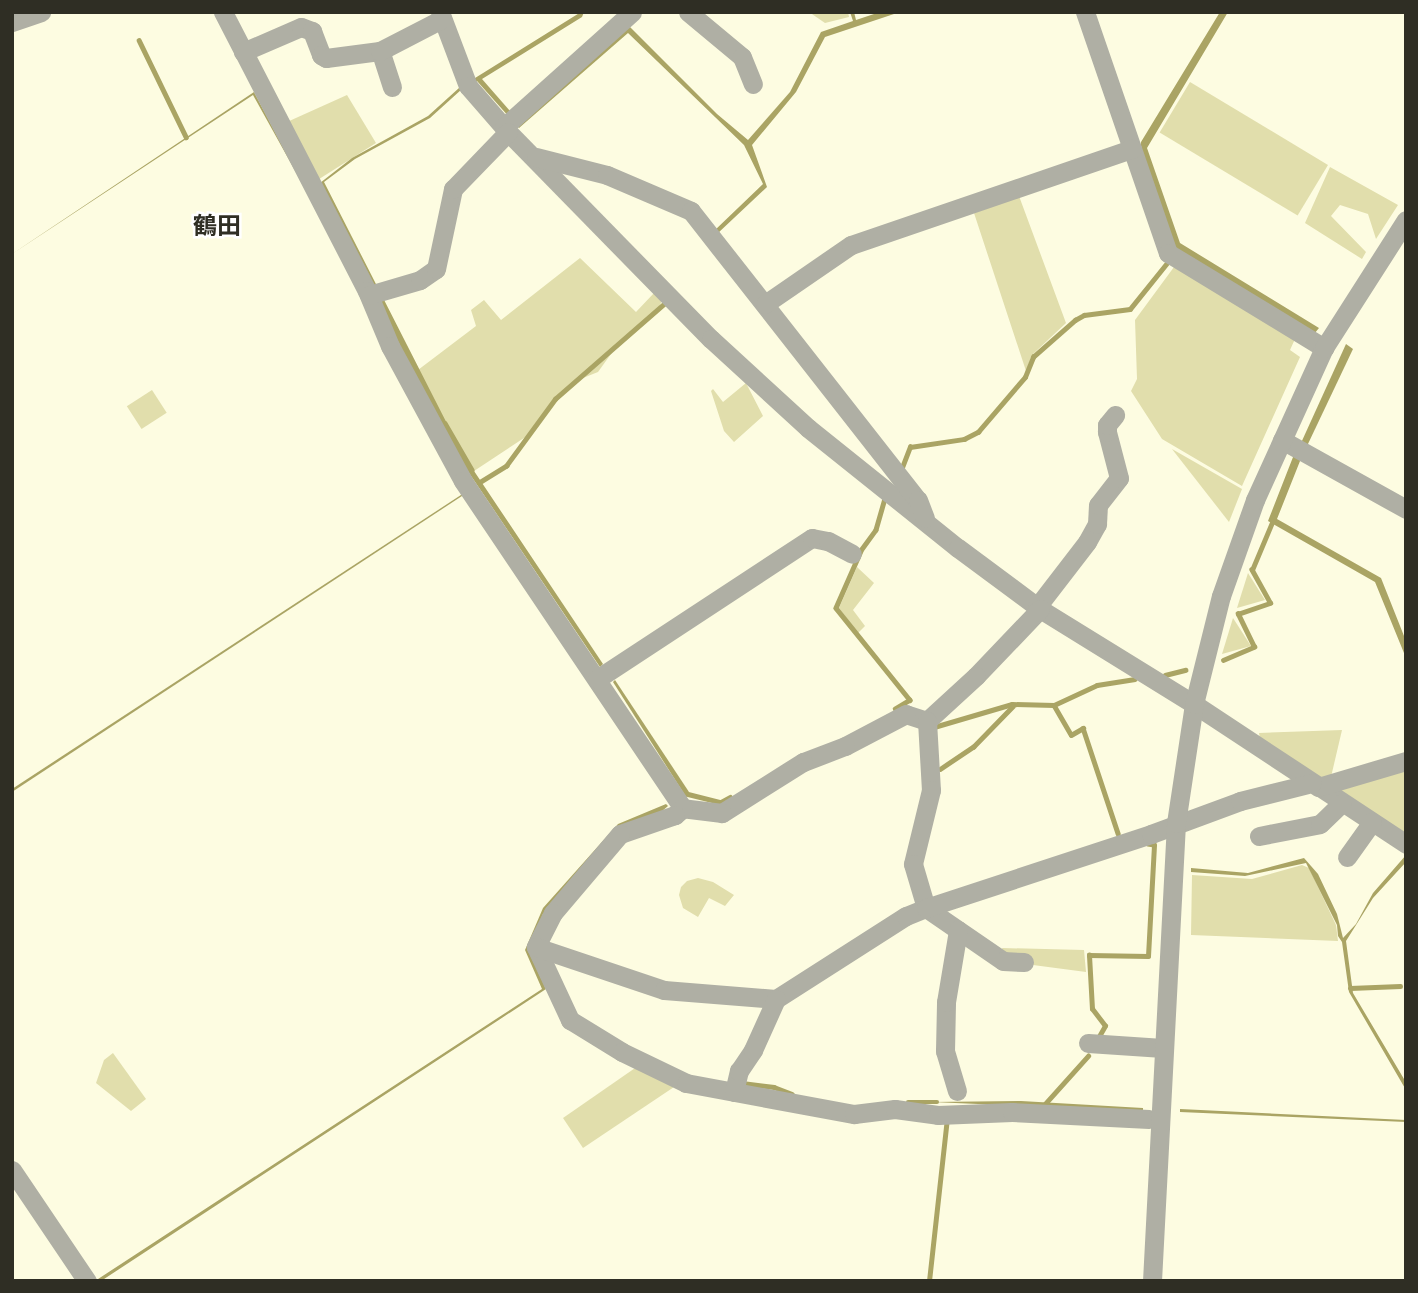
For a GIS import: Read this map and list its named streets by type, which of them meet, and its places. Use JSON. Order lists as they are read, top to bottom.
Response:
{
  "districts": ["鶴田"]
}
